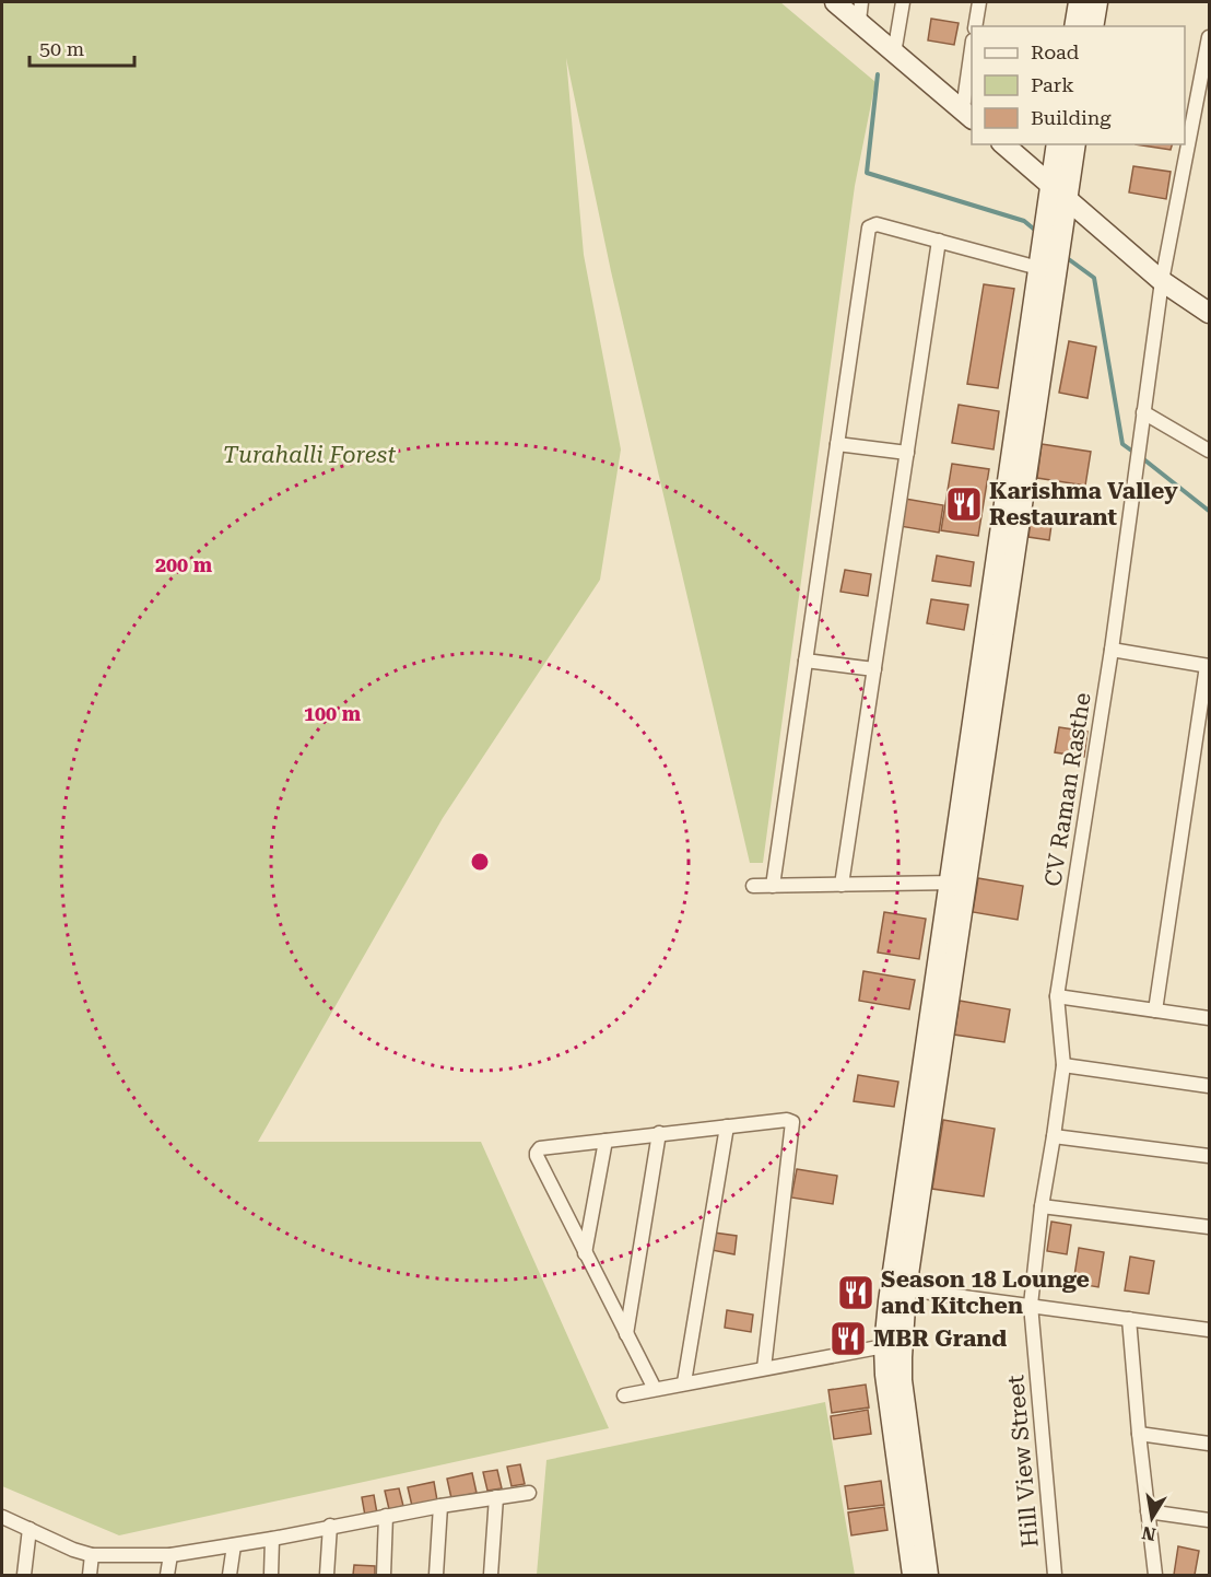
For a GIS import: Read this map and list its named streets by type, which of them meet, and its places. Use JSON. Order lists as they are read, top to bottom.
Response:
{
  "streets": {
    "street": ["CV Raman Rasthe", "Hill View Street"]
  },
  "crossings": [
    ["CV Raman Rasthe", "Hill View Street"]
  ],
  "parks": ["Turahalli Forest"],
  "places": {
    "restaurant": ["Karishma Valley Restaurant", "Season 18 Lounge and Kitchen", "MBR Grand"]
  },
  "legend": ["Road", "Park", "Building"],
  "scale_bar": "50 m",
  "north": "bottom",
  "rings": ["200 m", "100 m"]
}
